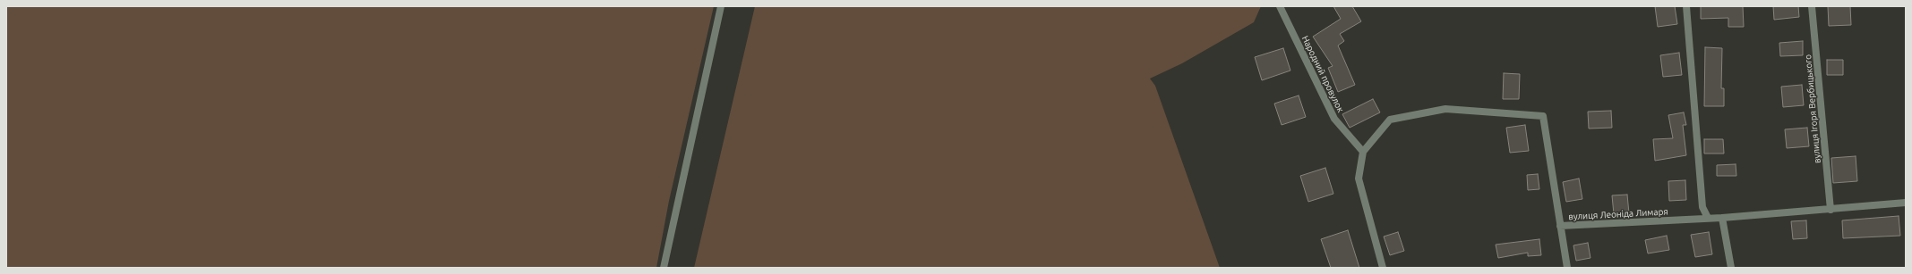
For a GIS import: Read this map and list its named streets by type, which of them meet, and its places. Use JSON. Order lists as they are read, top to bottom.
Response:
{
  "streets": {
    "street": ["Народний провулок", "вулиця Ігоря Вербицького", "вулиця Леоніда Лимаря"]
  },
  "crossings": [
    ["Народний провулок", "вулиця Леоніда Лимаря"]
  ]
}
